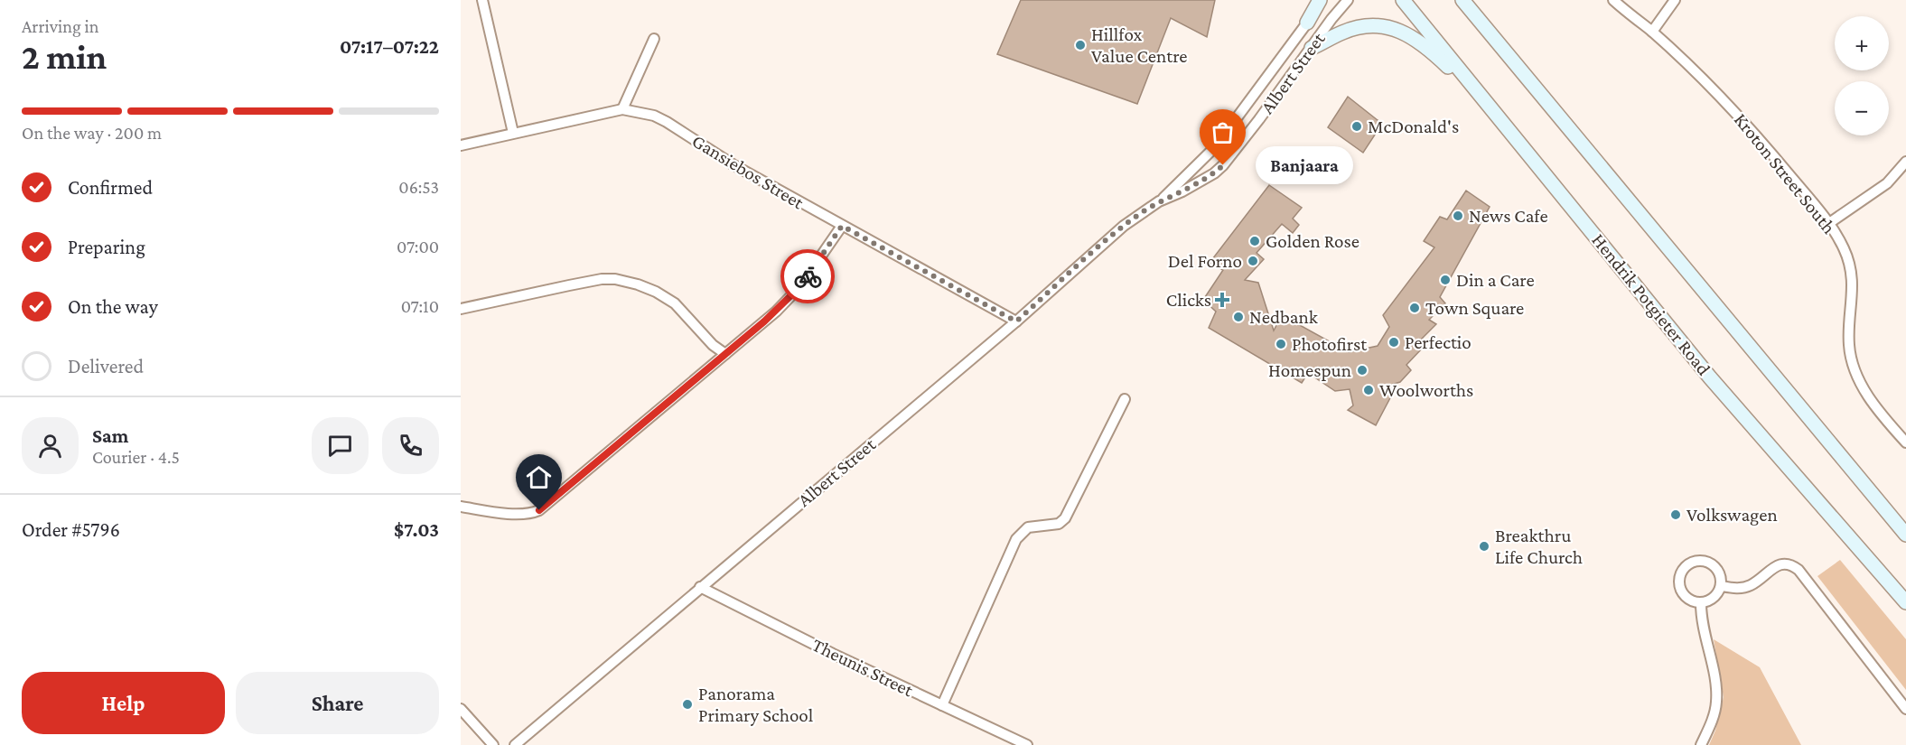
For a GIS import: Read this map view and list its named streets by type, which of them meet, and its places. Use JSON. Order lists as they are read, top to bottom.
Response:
{
  "streets": {
    "main road": ["Hendrik Potgieter Road"],
    "street": [
      "Albert Street",
      "Gansiebos Street",
      "Kroton Street South",
      "Theunis Street"
    ]
  },
  "crossings": [
    ["Albert Street", "Gansiebos Street"],
    ["Albert Street", "Theunis Street"]
  ],
  "places": {
    "other": [
      "Hillfox Value Centre",
      "McDonald's",
      "Banjaara",
      "News Cafe",
      "Golden Rose",
      "Del Forno",
      "Din a Care",
      "Town Square",
      "Nedbank",
      "Perfectio",
      "Photofirst",
      "Homespun",
      "Woolworths",
      "Volkswagen",
      "Breakthru Life Church",
      "Panorama Primary School"
    ],
    "health": ["Clicks"]
  },
  "page": {
    "heading": ["2 min", "Arriving in", "07:17–07:22"],
    "panel": [
      "Sam",
      "Courier · 4.5",
      "Order #5796",
      "$7.03"
    ],
    "map_buttons": ["+", "−"],
    "bar": "On the way · 200 m",
    "bubble": "Banjaara",
    "list": [
      ["Confirmed", "06:53"],
      ["Preparing", "07:00"],
      ["On the way", "07:10"],
      "Delivered"
    ],
    "buttons": ["Help", "Share"]
  }
}
